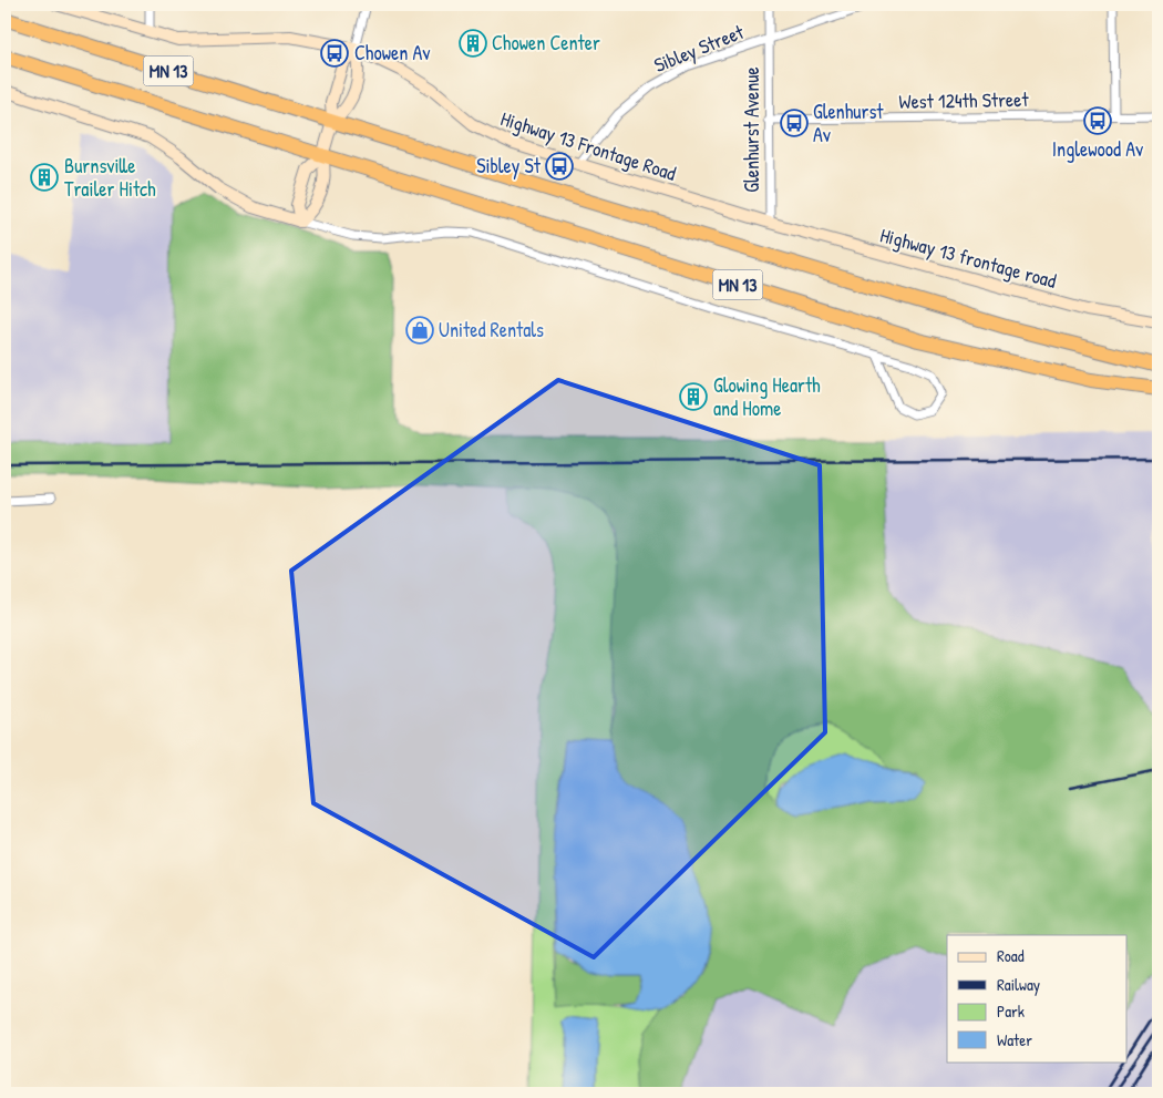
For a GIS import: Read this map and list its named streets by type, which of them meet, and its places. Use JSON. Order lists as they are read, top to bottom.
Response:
{
  "streets": {
    "highway": ["MN 13"],
    "street": [
      "Sibley Street",
      "West 124th Street",
      "Glenhurst Avenue",
      "Highway 13 Frontage Road",
      "Highway 13 frontage road"
    ]
  },
  "crossings": [
    ["Sibley Street", "Glenhurst Avenue"],
    ["Sibley Street", "Highway 13 Frontage Road"],
    ["West 124th Street", "Glenhurst Avenue"],
    ["Glenhurst Avenue", "Highway 13 Frontage Road"],
    ["Glenhurst Avenue", "Highway 13 frontage road"],
    ["Highway 13 Frontage Road", "Highway 13 frontage road"]
  ],
  "places": {
    "building": ["Chowen Center", "Burnsville Trailer Hitch", "Glowing Hearth and Home"],
    "bus stop": [
      "Chowen Av",
      "Inglewood Av",
      "Glenhurst Av",
      "Sibley St"
    ],
    "shop": ["United Rentals"]
  },
  "legend": [
    "Road",
    "Railway",
    "Park",
    "Water"
  ]
}
